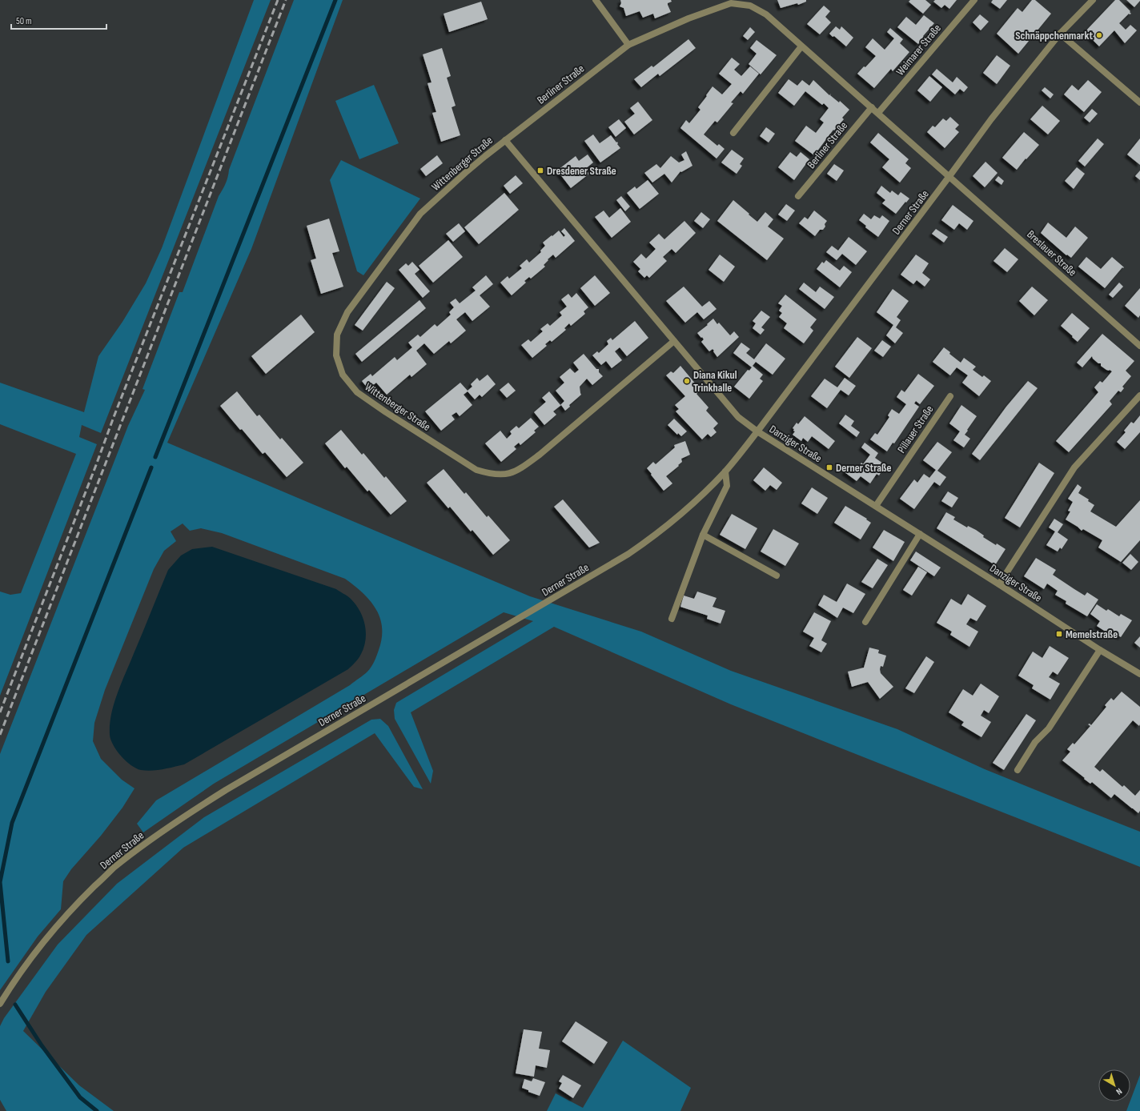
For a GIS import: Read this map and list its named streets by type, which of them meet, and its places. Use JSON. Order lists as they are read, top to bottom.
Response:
{
  "streets": {
    "street": [
      "Weimarer Straße",
      "Berliner Straße",
      "Wittenberger Straße",
      "Derner Straße",
      "Breslauer Straße",
      "Pillauer Straße",
      "Danziger Straße"
    ]
  },
  "crossings": [
    ["Weimarer Straße", "Berliner Straße"],
    ["Berliner Straße", "Wittenberger Straße"],
    ["Berliner Straße", "Derner Straße"],
    ["Berliner Straße", "Breslauer Straße"],
    ["Derner Straße", "Breslauer Straße"],
    ["Derner Straße", "Danziger Straße"],
    ["Pillauer Straße", "Danziger Straße"]
  ],
  "places": {
    "other": ["Schnäppchenmarkt", "Diana Kikul Trinkhalle"],
    "transit": ["Dresdener Straße", "Derner Straße", "Memelstraße"]
  },
  "scale_bar": "50 m",
  "north": "bottom right"
}
